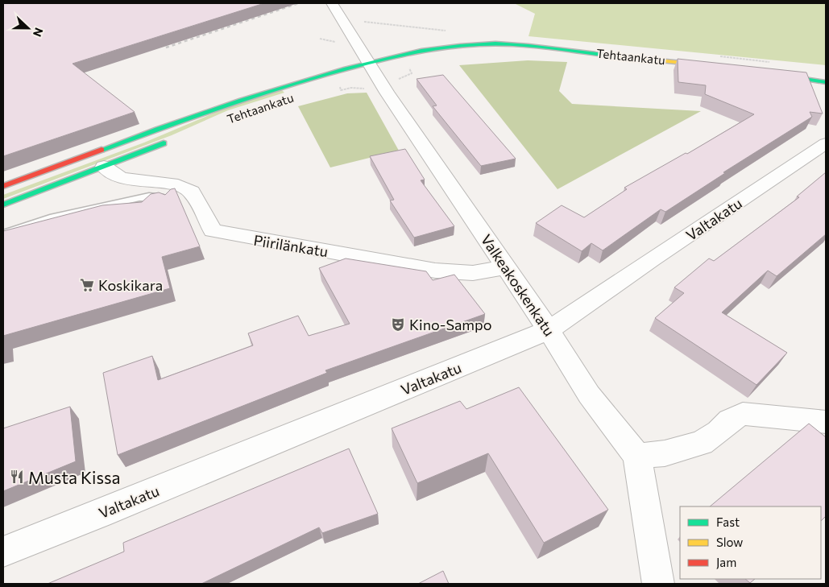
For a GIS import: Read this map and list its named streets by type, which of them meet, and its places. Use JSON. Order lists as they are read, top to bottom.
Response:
{
  "streets": {
    "main road": ["Tehtaankatu"],
    "street": ["Valtakatu", "Piirilänkatu", "Valkeakoskenkatu"]
  },
  "crossings": [
    ["Tehtaankatu", "Valkeakoskenkatu"],
    ["Valtakatu", "Valkeakoskenkatu"],
    ["Piirilänkatu", "Valkeakoskenkatu"]
  ],
  "places": {
    "supermarket": ["Koskikara"],
    "theatre": ["Kino-Sampo"],
    "restaurant": ["Musta Kissa"]
  },
  "legend": ["Fast", "Slow", "Jam"],
  "north": "right"
}
